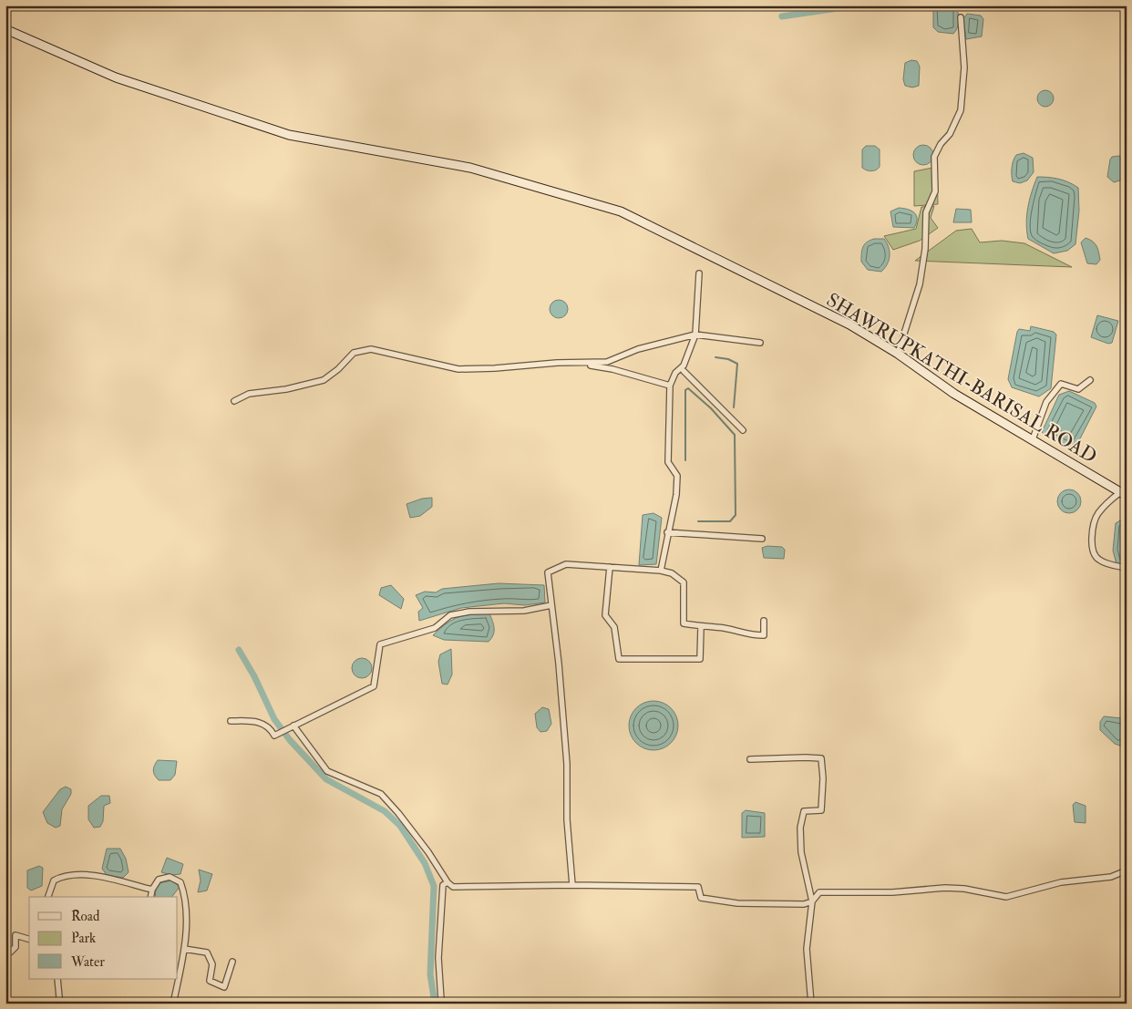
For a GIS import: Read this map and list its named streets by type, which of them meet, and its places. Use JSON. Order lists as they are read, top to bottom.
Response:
{
  "streets": {
    "main road": ["SHAWRUPKATHI-BARISAL ROAD"]
  },
  "legend": ["Road", "Park", "Water"]
}
